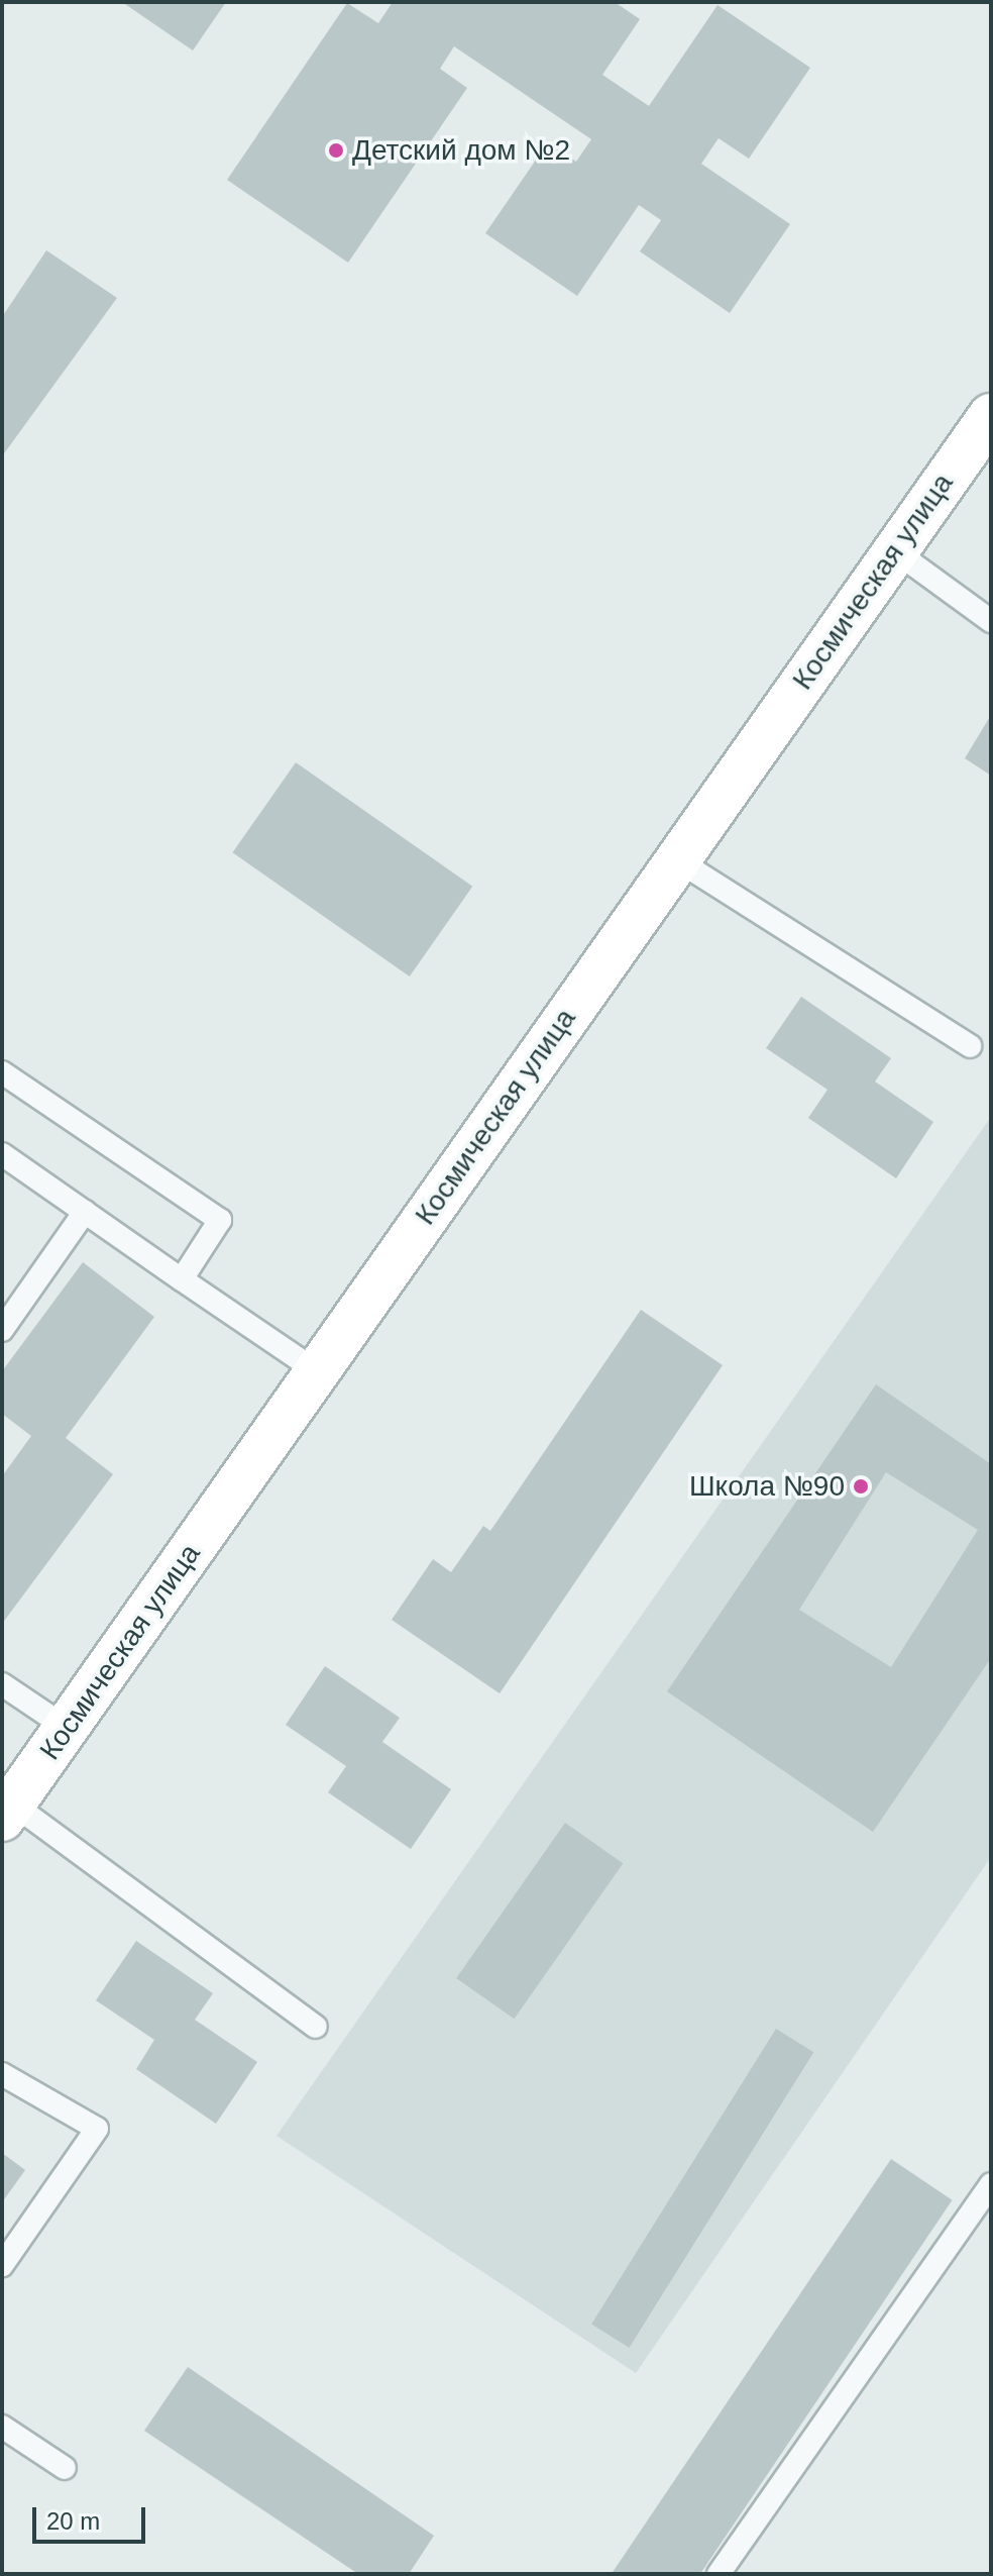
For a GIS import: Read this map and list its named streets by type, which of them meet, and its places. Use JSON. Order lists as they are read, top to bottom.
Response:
{
  "streets": {
    "main road": ["Космическая улица"]
  },
  "places": ["Детский дом №2", "Школа №90"],
  "scale_bar": "20 m"
}
